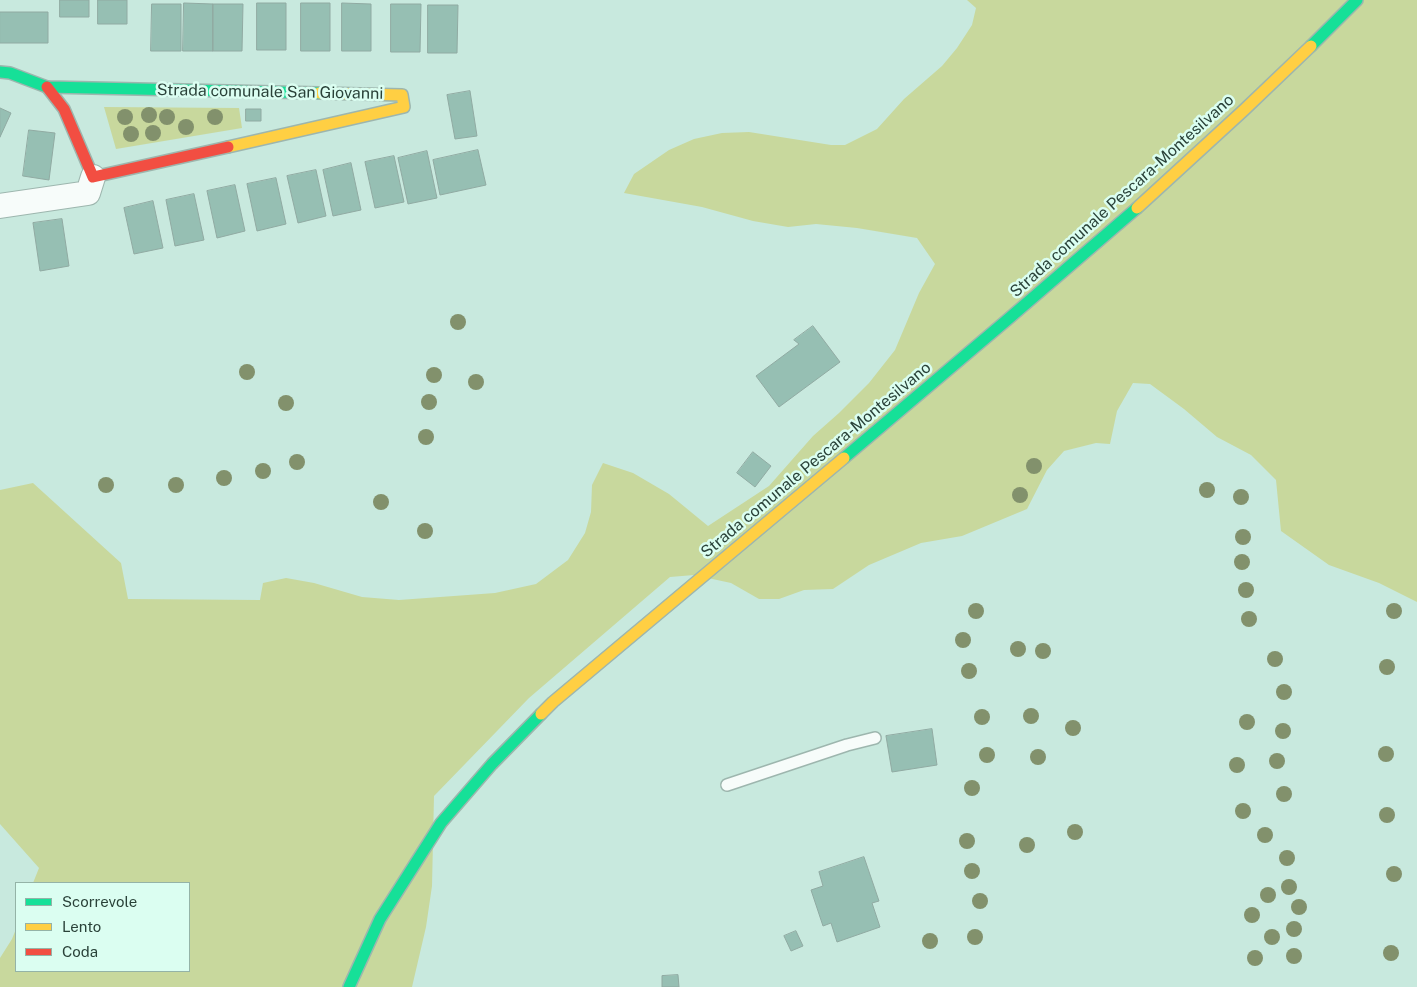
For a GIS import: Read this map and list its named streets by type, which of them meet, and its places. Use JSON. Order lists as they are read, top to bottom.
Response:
{
  "streets": {
    "street": ["Strada comunale San Giovanni", "Strada comunale Pescara-Montesilvano"]
  },
  "legend": ["Scorrevole", "Lento", "Coda"]
}
